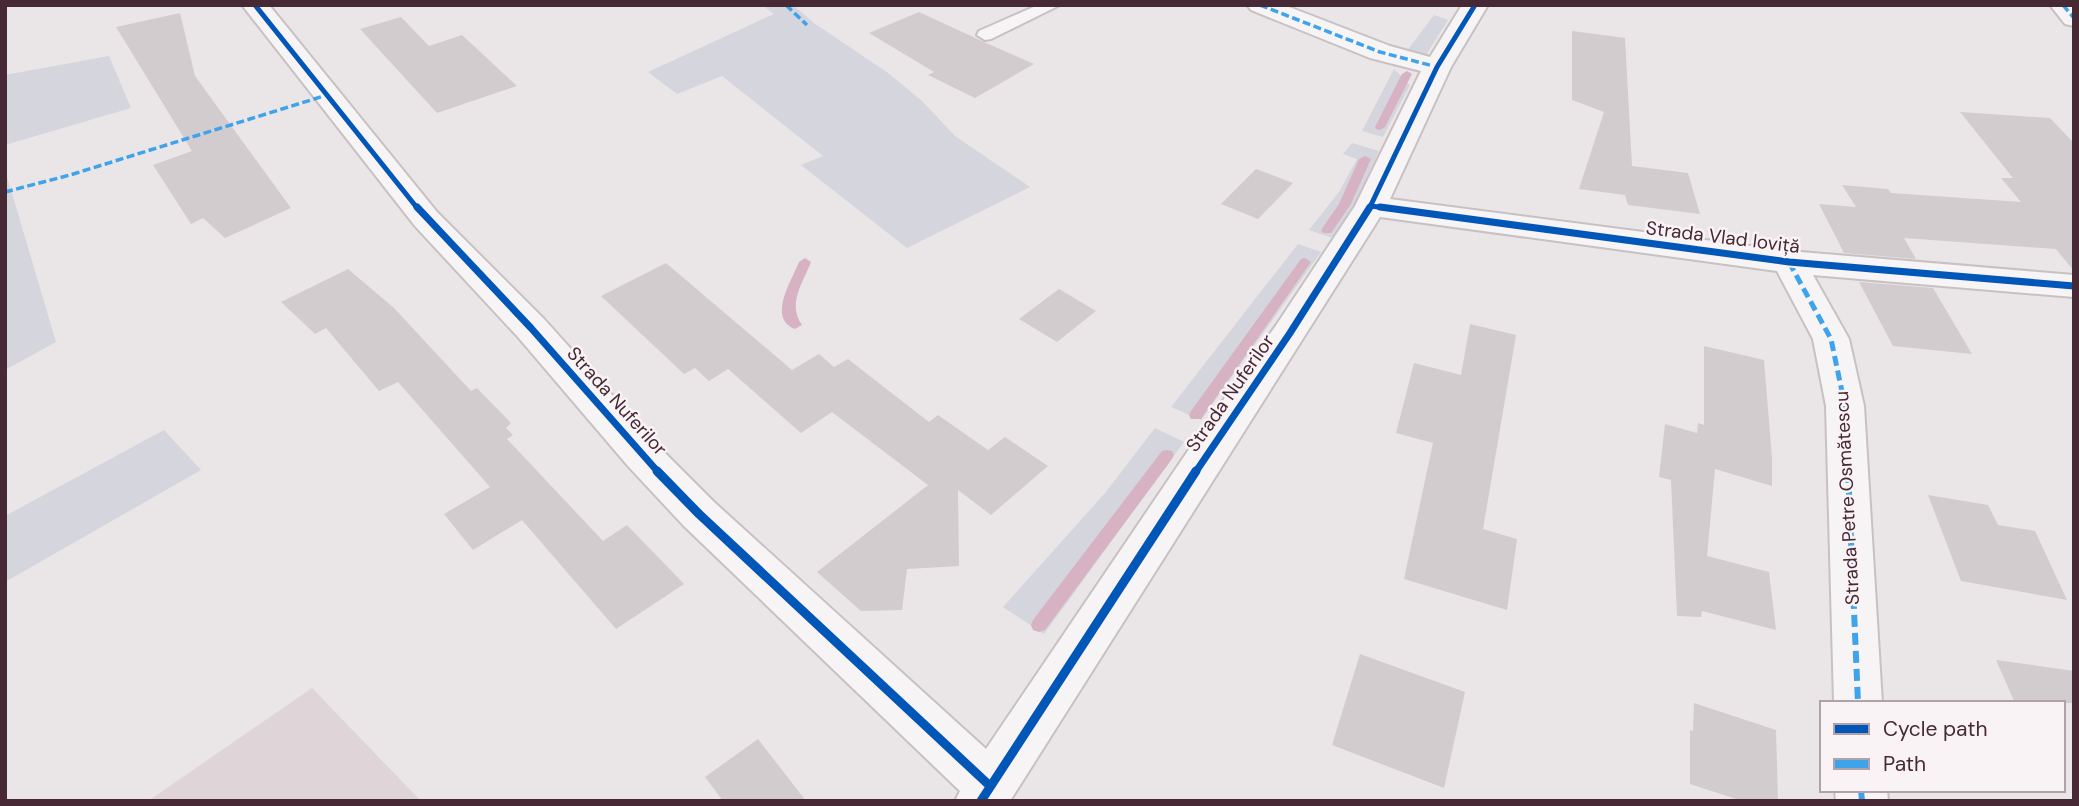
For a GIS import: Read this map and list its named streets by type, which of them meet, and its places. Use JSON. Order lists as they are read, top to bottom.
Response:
{
  "streets": {
    "street": ["Strada Vlad Ioviță", "Strada Nuferilor", "Strada Petre Osmătescu"]
  },
  "crossings": [
    ["Strada Vlad Ioviță", "Strada Nuferilor"],
    ["Strada Vlad Ioviță", "Strada Petre Osmătescu"]
  ],
  "legend": ["Cycle path", "Path"]
}
